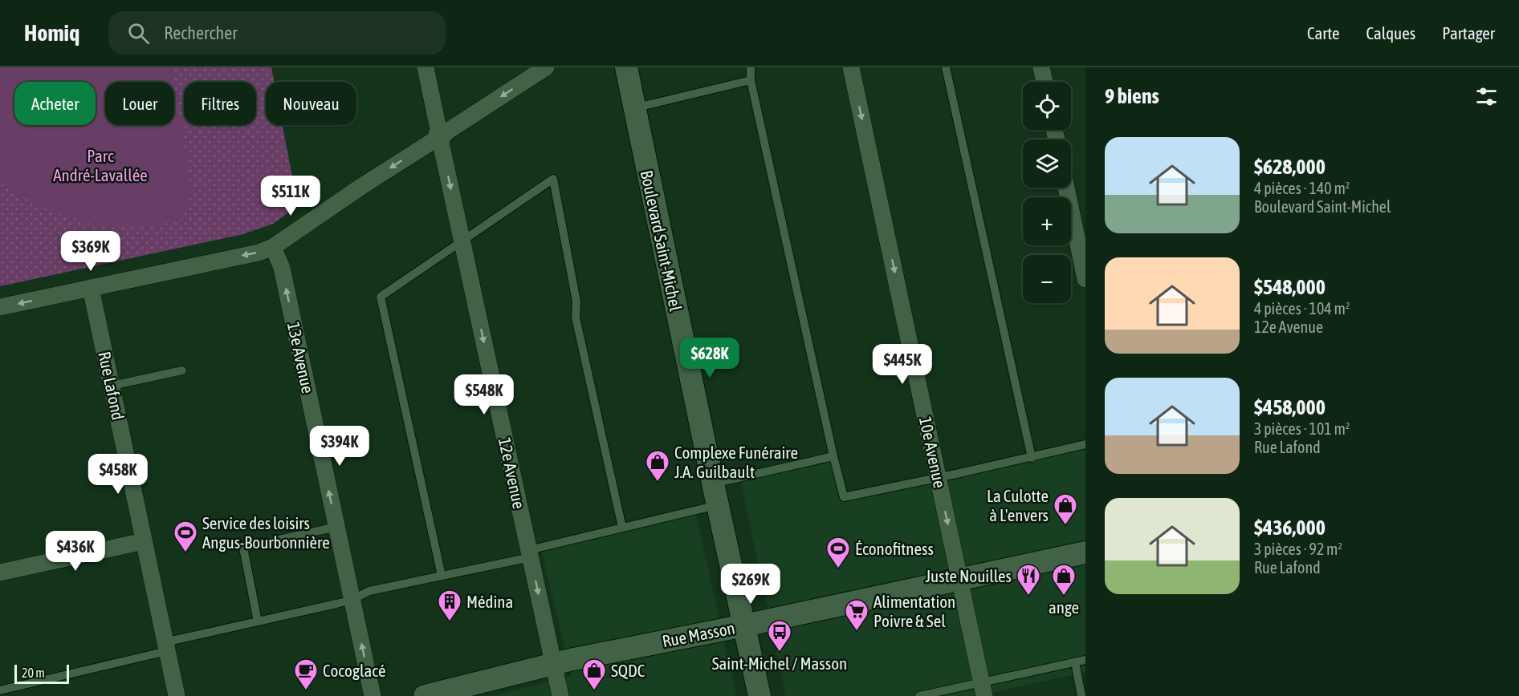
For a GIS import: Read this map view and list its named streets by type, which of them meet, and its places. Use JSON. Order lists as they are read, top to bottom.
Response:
{
  "streets": {
    "street": [
      "Boulevard Saint-Michel",
      "13e Avenue",
      "Rue Lafond",
      "10e Avenue",
      "12e Avenue",
      "Rue Masson"
    ]
  },
  "crossings": [
    ["Boulevard Saint-Michel", "Rue Masson"],
    ["10e Avenue", "Rue Masson"],
    ["12e Avenue", "Rue Masson"]
  ],
  "one_way": ["13e Avenue", "10e Avenue", "12e Avenue"],
  "parks": ["Parc André-Lavallée"],
  "places": {
    "shop": [
      "Complexe Funéraire J.A. Guilbault",
      "La Culotte à L'envers",
      "ange",
      "SQDC"
    ],
    "sports": ["Service des loisirs Angus-Bourbonnière", "Éconofitness"],
    "restaurant": ["Juste Nouilles"],
    "building": ["Médina"],
    "supermarket": ["Alimentation Poivre & Sel"],
    "bus stop": ["Saint-Michel / Masson"],
    "cafe": ["Cocoglacé"]
  },
  "scale_bar": "20 m",
  "page": {
    "header": "Homiq",
    "search": "Rechercher",
    "nav": ["Carte", "Calques", "Partager"],
    "heading": "9 biens",
    "map_buttons": ["+", "−"],
    "chip": [
      "Acheter",
      "Louer",
      "Filtres",
      "Nouveau"
    ],
    "list": [
      {
        "name": "$628,000",
        "note": "4 pièces · 140 m² · Boulevard Saint-Michel"
      },
      {
        "name": "$548,000",
        "note": "4 pièces · 104 m² · 12e Avenue"
      },
      {
        "name": "$458,000",
        "note": "3 pièces · 101 m² · Rue Lafond"
      },
      {
        "name": "$436,000",
        "note": "3 pièces · 92 m² · Rue Lafond"
      }
    ],
    "price": [
      "$511K",
      "$369K",
      "$628K",
      "$445K",
      "$548K",
      "$394K",
      "$458K",
      "$436K",
      "$269K"
    ],
    "scale": "20 m"
  }
}
